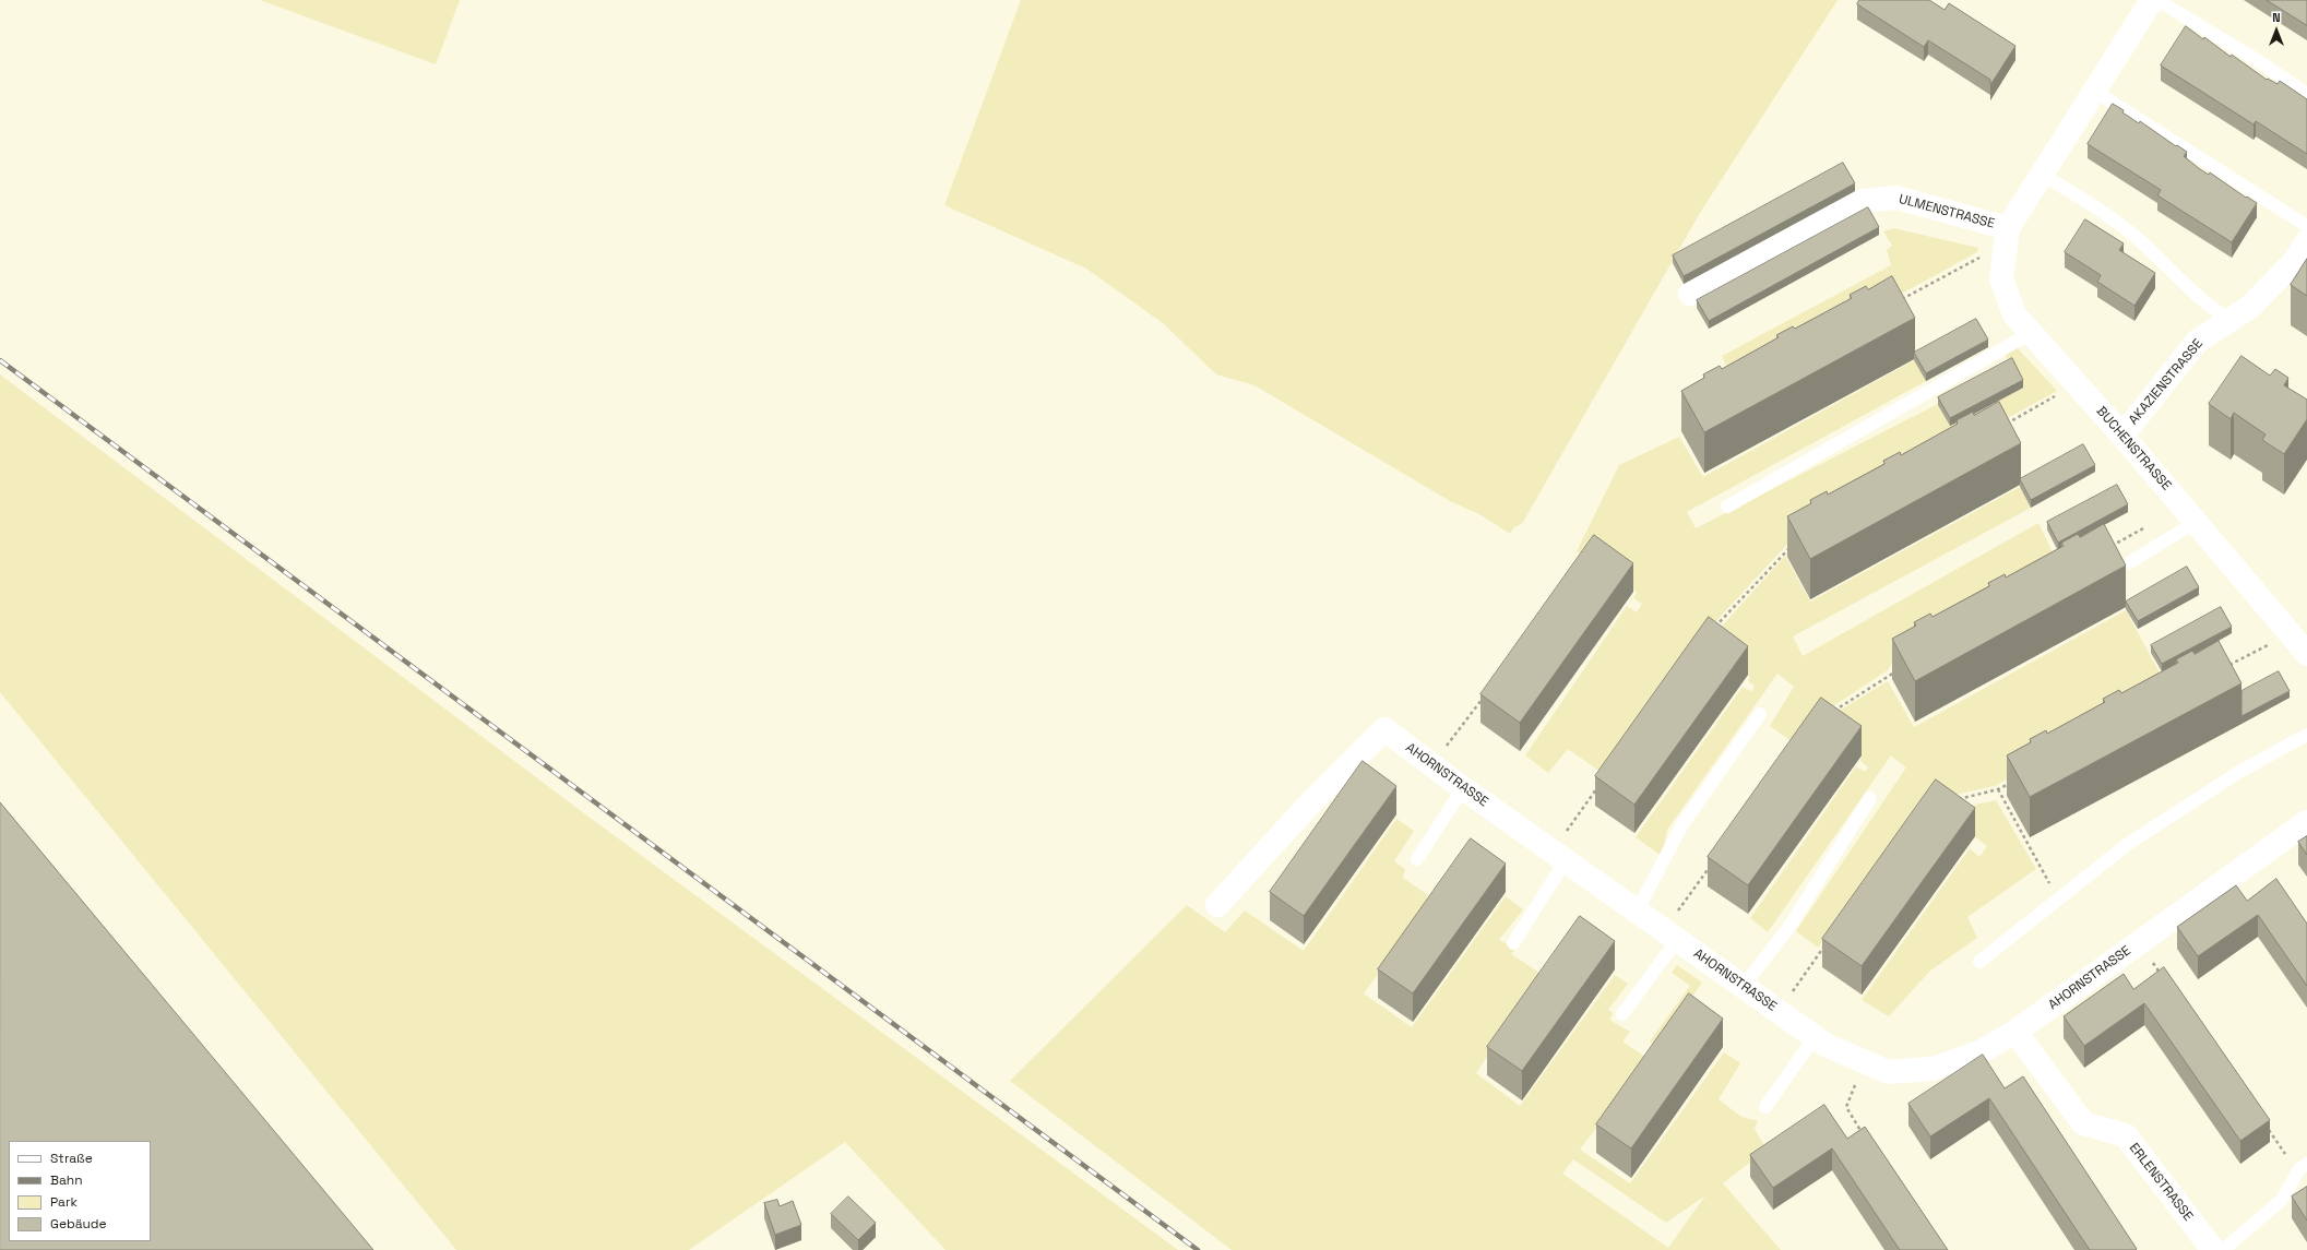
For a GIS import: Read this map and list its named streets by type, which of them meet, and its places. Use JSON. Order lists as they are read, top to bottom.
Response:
{
  "streets": {
    "street": [
      "ULMENSTRASSE",
      "AKAZIENSTRASSE",
      "BUCHENSTRASSE",
      "AHORNSTRASSE",
      "ERLENSTRASSE"
    ]
  },
  "crossings": [
    ["ULMENSTRASSE", "BUCHENSTRASSE"],
    ["AKAZIENSTRASSE", "BUCHENSTRASSE"],
    ["AHORNSTRASSE", "ERLENSTRASSE"]
  ],
  "legend": [
    "Straße",
    "Bahn",
    "Park",
    "Gebäude"
  ],
  "north": "top"
}
